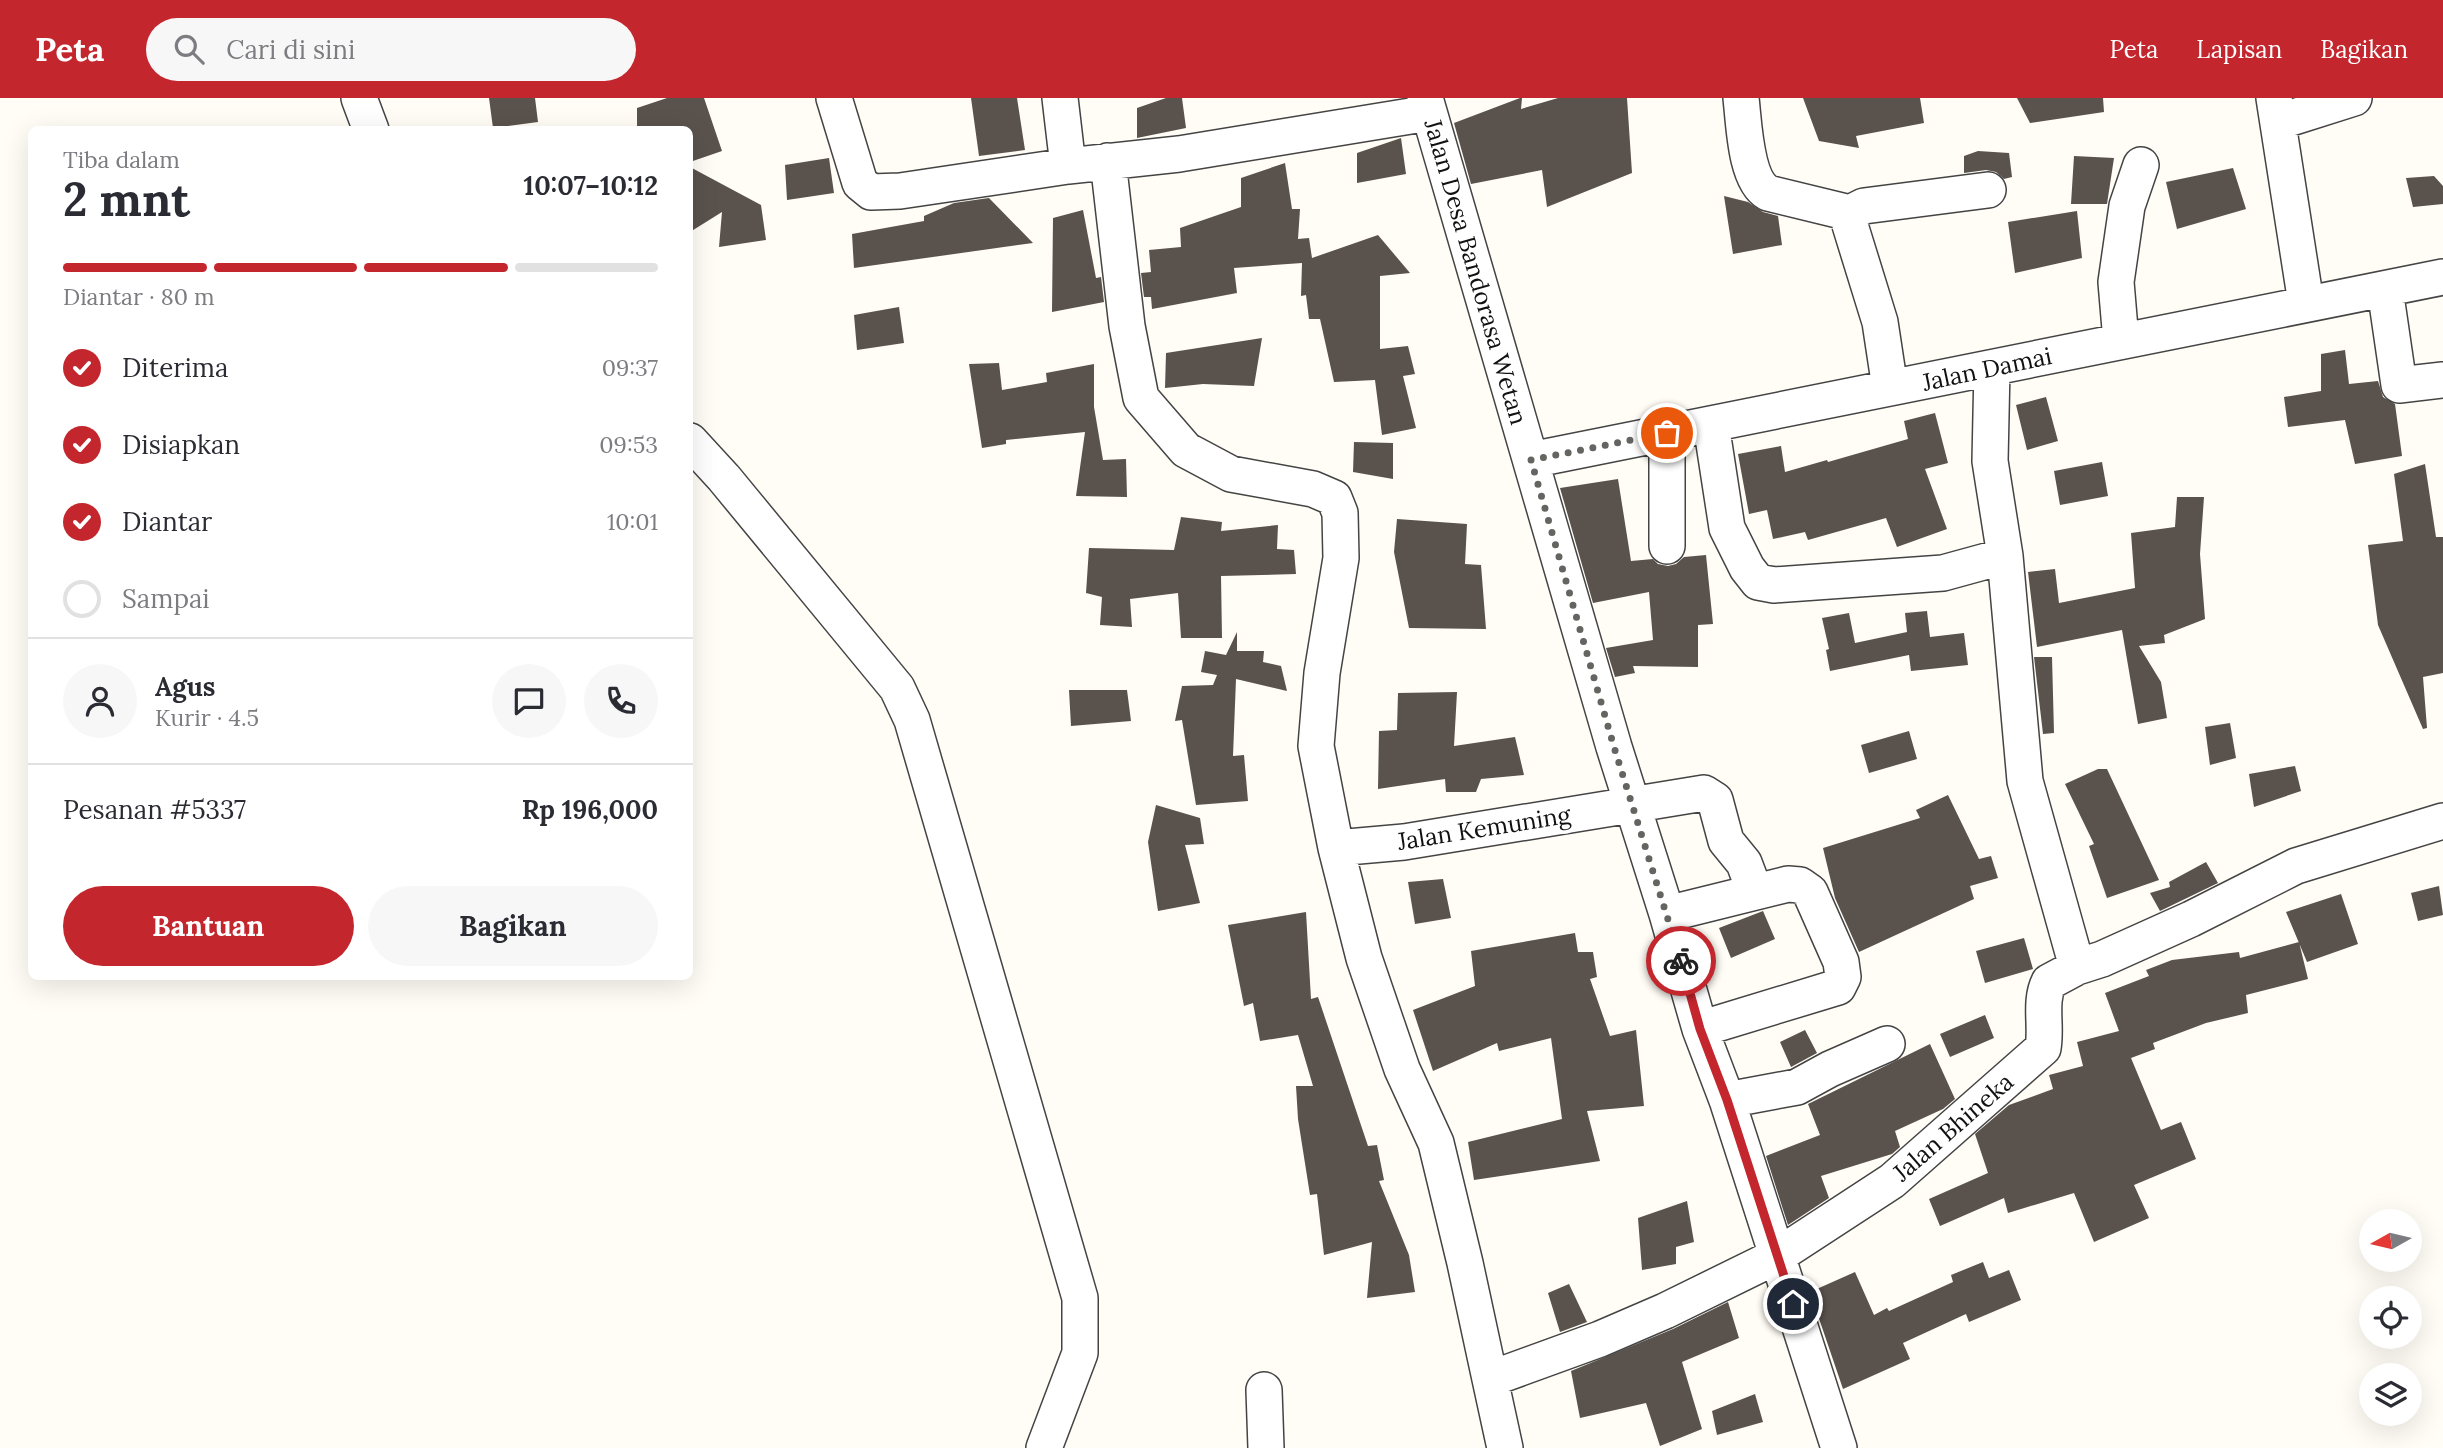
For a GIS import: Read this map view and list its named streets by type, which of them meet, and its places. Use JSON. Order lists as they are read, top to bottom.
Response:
{
  "streets": {
    "street": [
      "Jalan Desa Bandorasa Wetan",
      "Jalan Damai",
      "Jalan Kemuning",
      "Jalan Bhineka"
    ]
  },
  "crossings": [
    ["Jalan Desa Bandorasa Wetan", "Jalan Damai"],
    ["Jalan Desa Bandorasa Wetan", "Jalan Kemuning"],
    ["Jalan Desa Bandorasa Wetan", "Jalan Bhineka"]
  ],
  "north": "left",
  "page": {
    "header": "Peta",
    "search": "Cari di sini",
    "nav": ["Peta", "Lapisan", "Bagikan"],
    "heading": ["2 mnt", "Tiba dalam", "10:07–10:12"],
    "panel": [
      "Agus",
      "Kurir · 4.5",
      "Pesanan #5337",
      "Rp 196,000"
    ],
    "bar": "Diantar · 80 m",
    "list": [
      ["Diterima", "09:37"],
      ["Disiapkan", "09:53"],
      ["Diantar", "10:01"],
      "Sampai"
    ],
    "buttons": ["Bantuan", "Bagikan"]
  }
}
